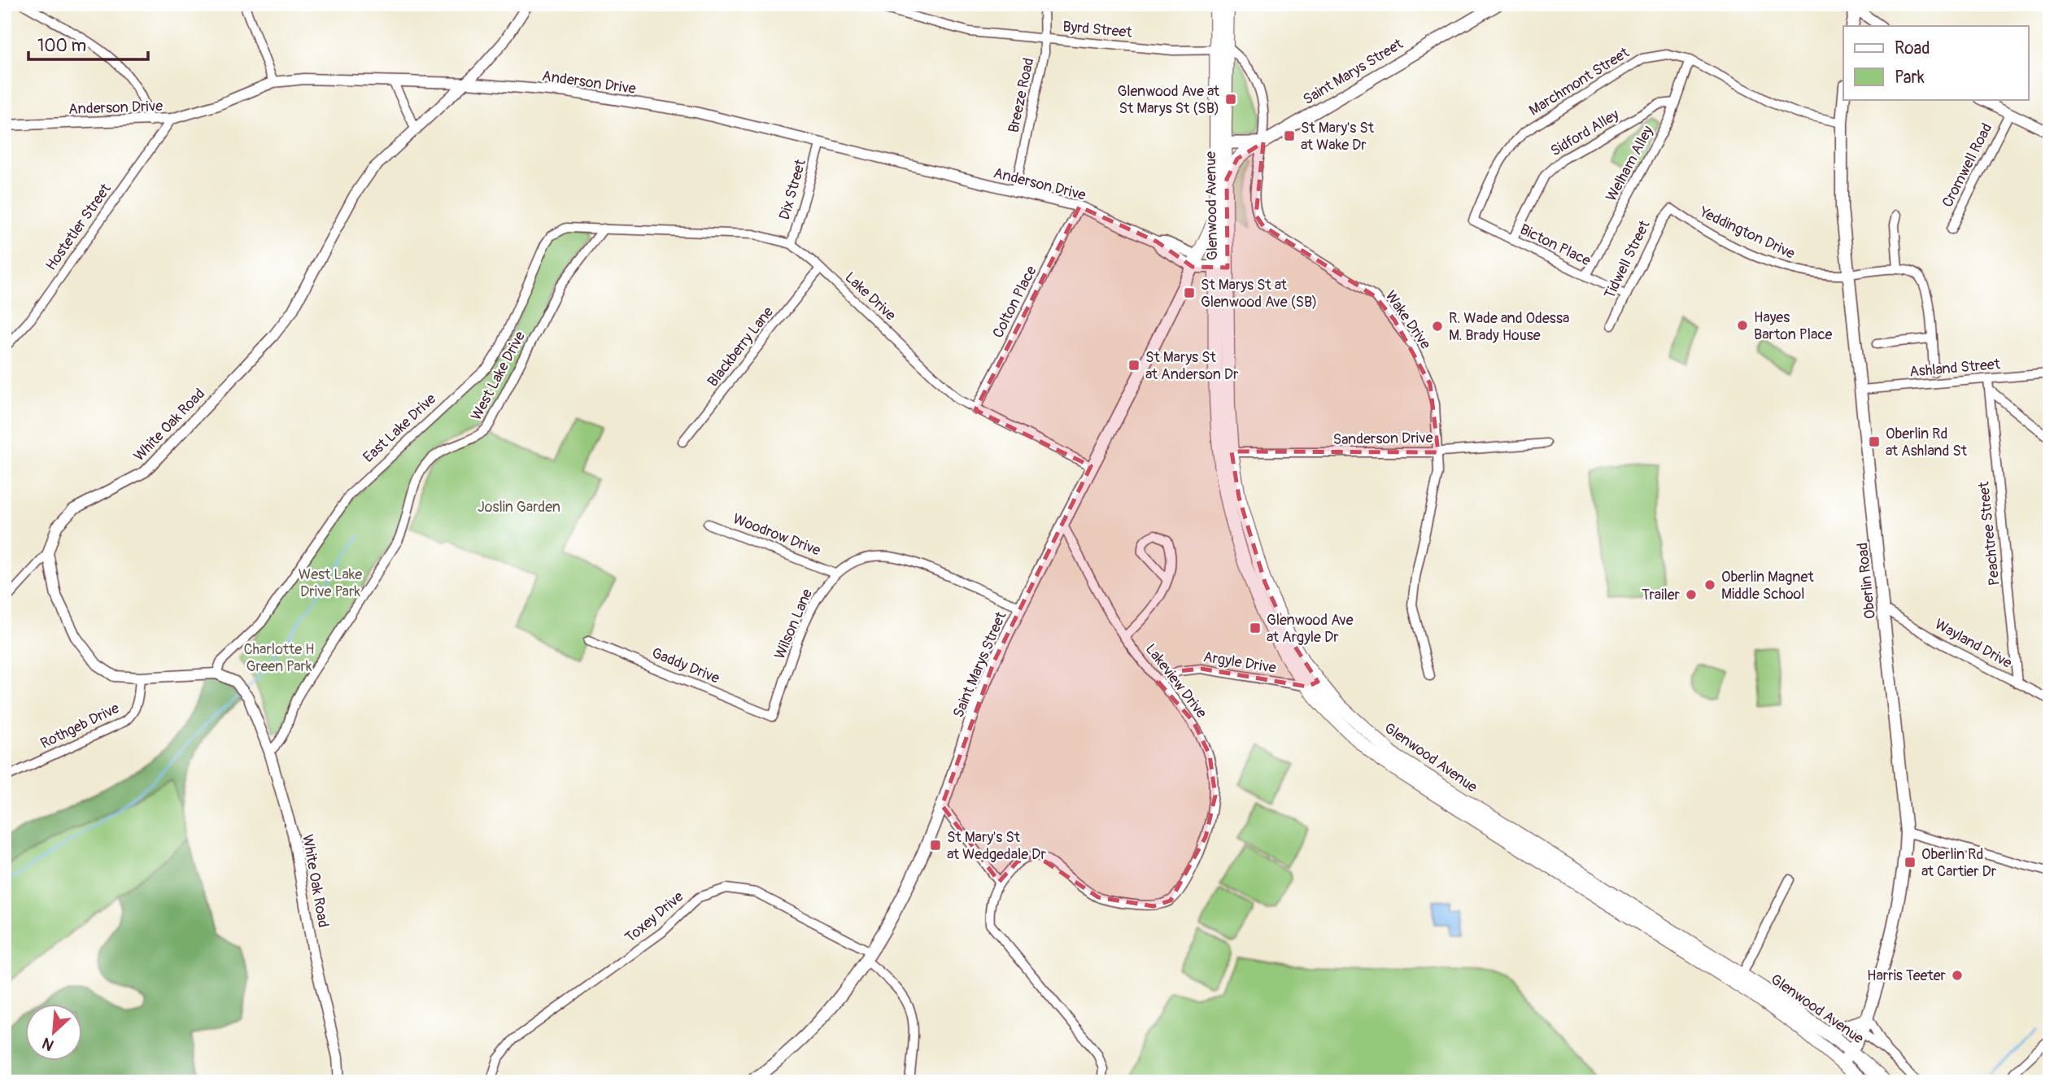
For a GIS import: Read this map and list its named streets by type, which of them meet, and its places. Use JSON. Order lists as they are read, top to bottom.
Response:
{
  "streets": {
    "main road": ["Saint Marys Street", "Glenwood Avenue", "Oberlin Road"],
    "street": [
      "Byrd Street",
      "Marchmont Street",
      "Anderson Drive",
      "Breeze Road",
      "Sidford Alley",
      "Welham Alley",
      "Cromwell Road",
      "Dix Street",
      "Hostetler Street",
      "Yeddington Drive",
      "Bicton Place",
      "Tidwell Street",
      "Lake Drive",
      "Colton Place",
      "Wake Drive",
      "Blackberry Lane",
      "Ashland Street",
      "West Lake Drive",
      "White Oak Road",
      "East Lake Drive",
      "Sanderson Drive",
      "Peachtree Street",
      "Woodrow Drive",
      "Wilson Lane",
      "Wayland Drive",
      "Argyle Drive",
      "Gaddy Drive",
      "Lakeview Drive",
      "Rothgeb Drive",
      "Toxey Drive"
    ]
  },
  "crossings": [
    ["Byrd Street", "Breeze Road"],
    ["Byrd Street", "Glenwood Avenue"],
    ["Byrd Street", "Wake Drive"],
    ["Saint Marys Street", "Anderson Drive"],
    ["Saint Marys Street", "Glenwood Avenue"],
    ["Saint Marys Street", "Lake Drive"],
    ["Saint Marys Street", "Wake Drive"],
    ["Saint Marys Street", "Wilson Lane"],
    ["Saint Marys Street", "Lakeview Drive"],
    ["Saint Marys Street", "Toxey Drive"],
    ["Marchmont Street", "Welham Alley"],
    ["Marchmont Street", "Bicton Place"],
    ["Marchmont Street", "Oberlin Road"],
    ["Anderson Drive", "Breeze Road"],
    ["Anderson Drive", "Dix Street"],
    ["Anderson Drive", "Hostetler Street"],
    ["Anderson Drive", "Colton Place"],
    ["Anderson Drive", "White Oak Road"],
    ["Sidford Alley", "Welham Alley"],
    ["Sidford Alley", "Bicton Place"],
    ["Welham Alley", "Bicton Place"],
    ["Dix Street", "Lake Drive"],
    ["Glenwood Avenue", "Wake Drive"],
    ["Glenwood Avenue", "Sanderson Drive"],
    ["Glenwood Avenue", "Oberlin Road"],
    ["Glenwood Avenue", "Argyle Drive"],
    ["Yeddington Drive", "Tidwell Street"],
    ["Yeddington Drive", "Oberlin Road"],
    ["Bicton Place", "Tidwell Street"],
    ["Lake Drive", "Colton Place"],
    ["Lake Drive", "Blackberry Lane"],
    ["Lake Drive", "West Lake Drive"],
    ["Lake Drive", "East Lake Drive"],
    ["Wake Drive", "Sanderson Drive"],
    ["Ashland Street", "Peachtree Street"],
    ["Ashland Street", "Oberlin Road"],
    ["West Lake Drive", "White Oak Road"],
    ["West Lake Drive", "East Lake Drive"],
    ["White Oak Road", "East Lake Drive"],
    ["Peachtree Street", "Wayland Drive"],
    ["Woodrow Drive", "Wilson Lane"],
    ["Oberlin Road", "Wayland Drive"],
    ["Wilson Lane", "Gaddy Drive"],
    ["Argyle Drive", "Lakeview Drive"]
  ],
  "parks": ["Joslin Garden", "West Lake Drive Park", "Charlotte H Green Park"],
  "places": {
    "transit": [
      "Glenwood Ave at St Marys St (SB)",
      "St Mary's St at Wake Dr",
      "St Marys St at Glenwood Ave (SB)",
      "St Marys St at Anderson Dr",
      "Oberlin Rd at Ashland St",
      "Glenwood Ave at Argyle Dr",
      "St Mary's St at Wedgedale Dr",
      "Oberlin Rd at Cartier Dr"
    ],
    "other": [
      "Hayes Barton Place",
      "R. Wade and Odessa M. Brady House",
      "Oberlin Magnet Middle School",
      "Trailer",
      "Harris Teeter"
    ]
  },
  "legend": ["Road", "Park"],
  "scale_bar": "100 m",
  "north": "bottom left"
}
